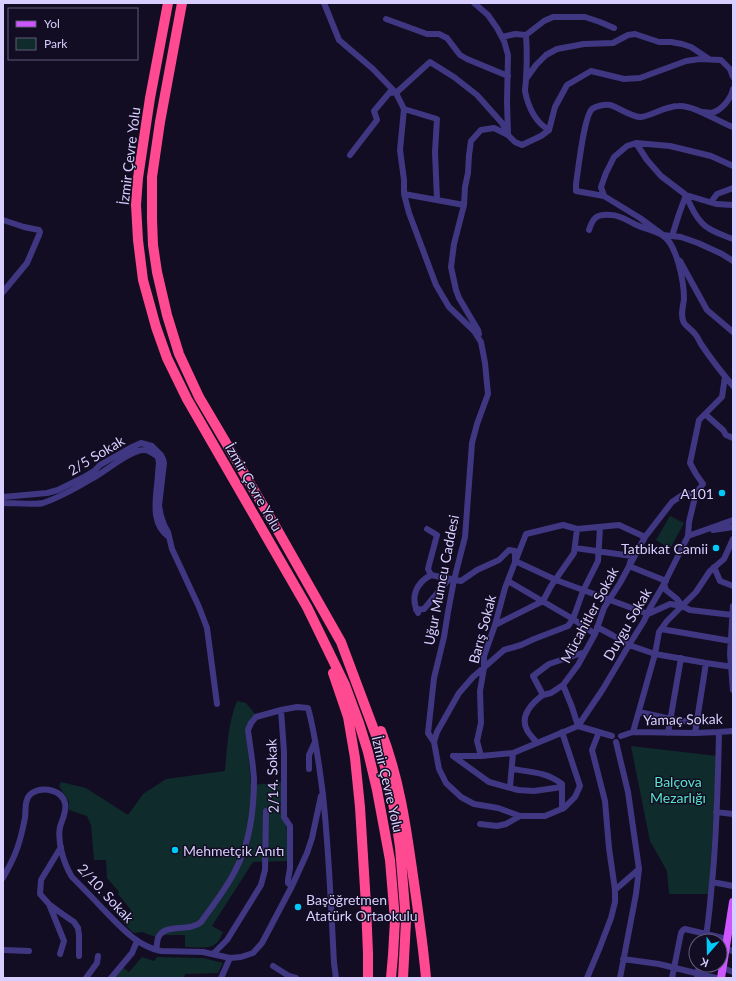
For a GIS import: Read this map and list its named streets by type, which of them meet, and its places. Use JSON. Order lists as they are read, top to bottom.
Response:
{
  "streets": {
    "highway": ["İzmir Çevre Yolu"],
    "street": [
      "2/5 Sokak",
      "Uğur Mumcu Caddesi",
      "Mücahitler Sokak",
      "Duygu Sokak",
      "Barış Sokak",
      "Yamaç Sokak",
      "2/14. Sokak",
      "2/10. Sokak"
    ]
  },
  "crossings": [
    ["Mücahitler Sokak", "Duygu Sokak"]
  ],
  "parks": ["Balçova Mezarlığı"],
  "places": [
    "A101",
    "Tatbikat Camii",
    "Mehmetçik Anıtı",
    "Başöğretmen Atatürk Ortaokulu"
  ],
  "legend": ["Yol", "Park"],
  "north": "bottom"
}
